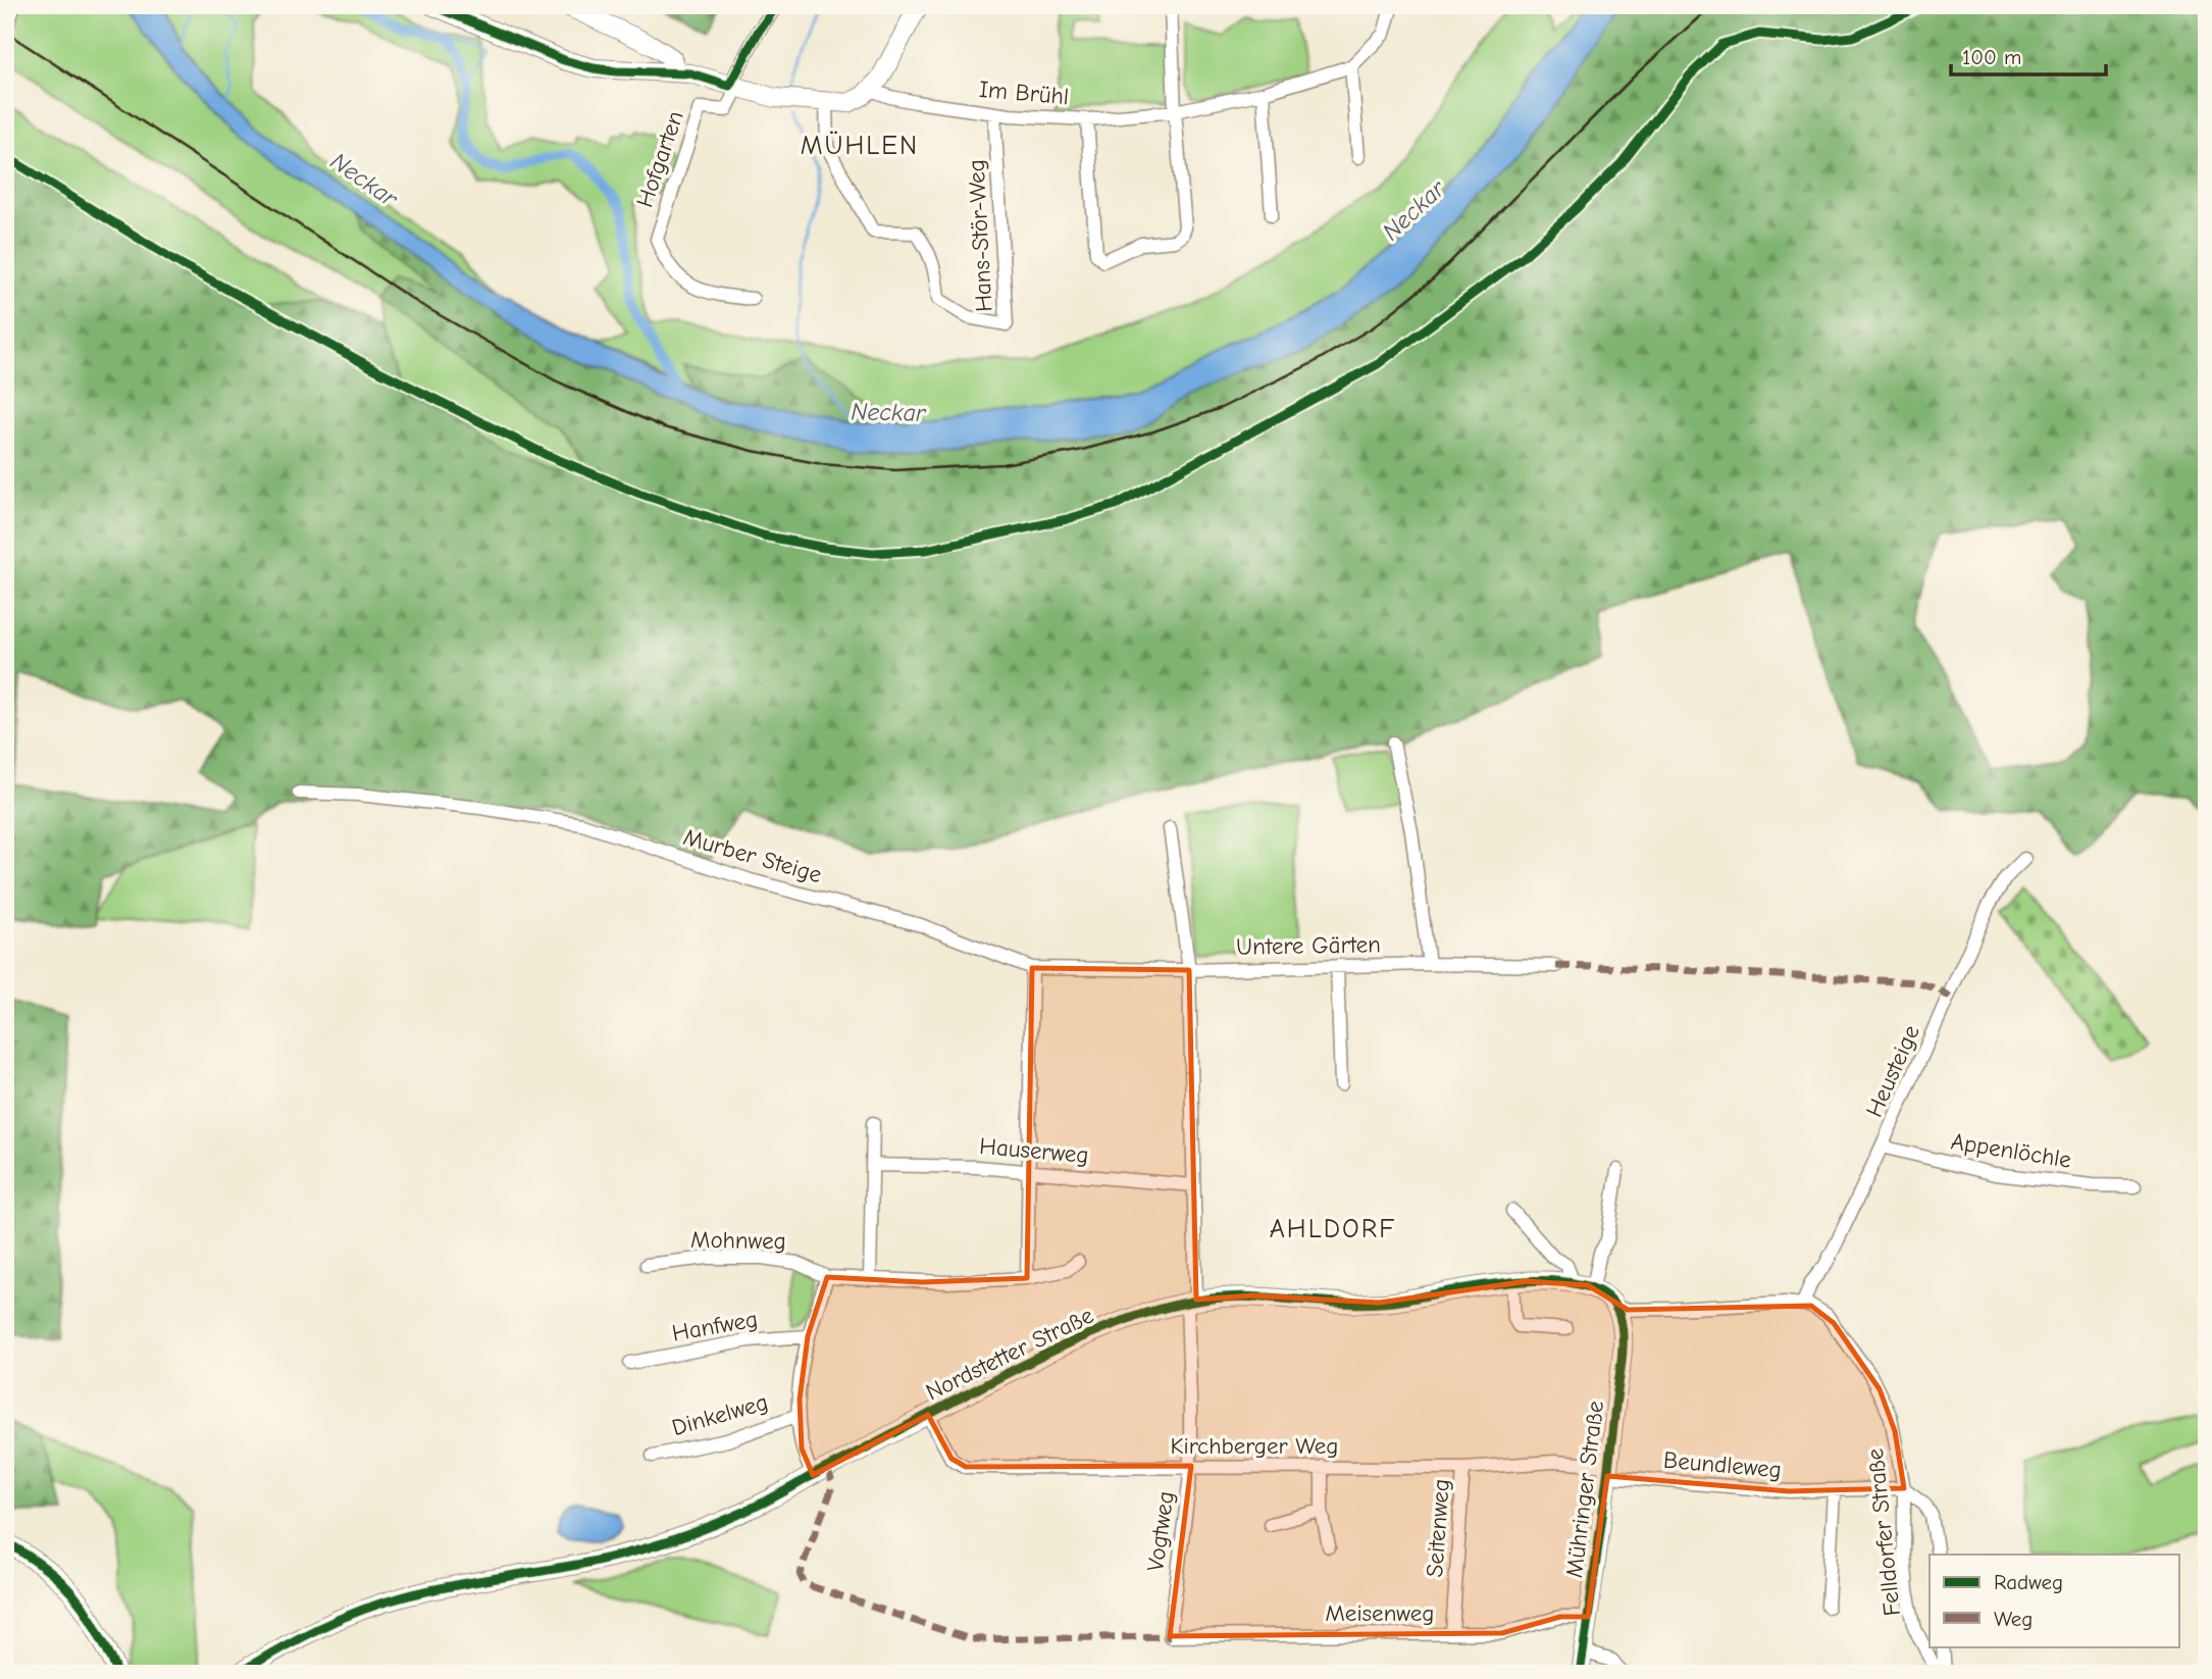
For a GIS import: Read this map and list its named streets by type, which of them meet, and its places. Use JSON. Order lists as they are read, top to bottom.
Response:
{
  "streets": {
    "street": [
      "Im Brühl",
      "Hofgarten",
      "Hans-Stör-Weg",
      "Murber Steige",
      "Untere Gärten",
      "Heusteige",
      "Hauserweg",
      "Appenlöchle",
      "Mohnweg",
      "Hanfweg",
      "Nordstetter Straße",
      "Dinkelweg",
      "Kirchberger Weg",
      "Beundleweg",
      "Mühringer Straße",
      "Seitenweg",
      "Vogtweg",
      "Felldorfer Straße",
      "Meisenweg"
    ]
  },
  "crossings": [
    ["Im Brühl", "Hans-Stör-Weg"],
    ["Murber Steige", "Untere Gärten"],
    ["Heusteige", "Appenlöchle"],
    ["Heusteige", "Felldorfer Straße"],
    ["Nordstetter Straße", "Kirchberger Weg"],
    ["Nordstetter Straße", "Vogtweg"],
    ["Kirchberger Weg", "Beundleweg"],
    ["Kirchberger Weg", "Mühringer Straße"],
    ["Kirchberger Weg", "Seitenweg"],
    ["Kirchberger Weg", "Vogtweg"],
    ["Beundleweg", "Mühringer Straße"],
    ["Beundleweg", "Felldorfer Straße"],
    ["Mühringer Straße", "Meisenweg"],
    ["Seitenweg", "Meisenweg"],
    ["Vogtweg", "Meisenweg"]
  ],
  "districts": ["MÜHLEN", "AHLDORF"],
  "water": ["Neckar"],
  "legend": ["Radweg", "Weg"],
  "scale_bar": "100 m"
}
